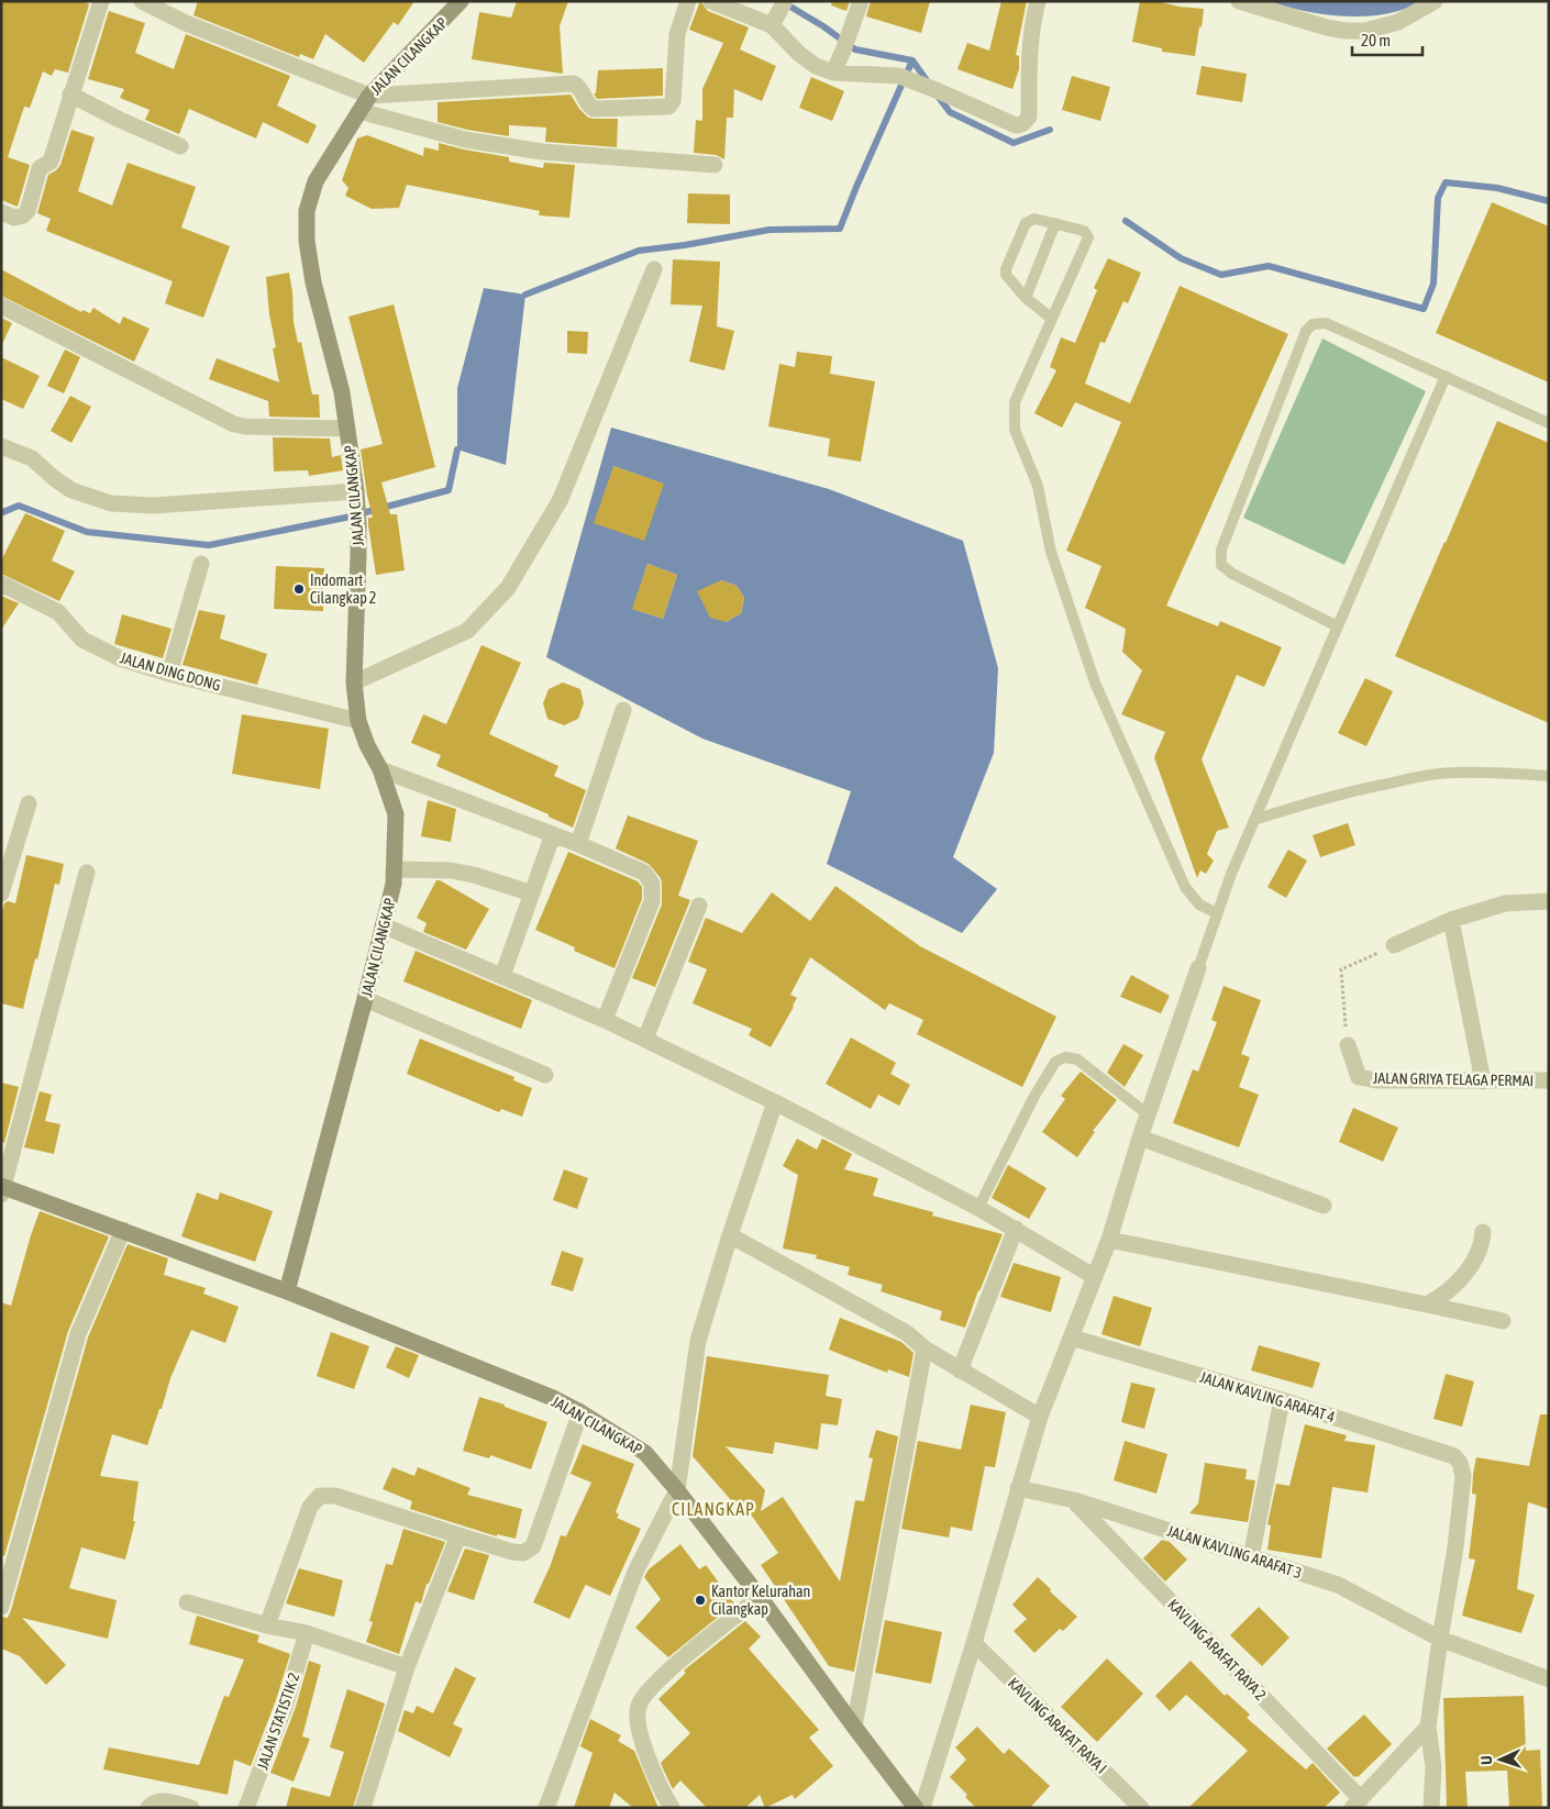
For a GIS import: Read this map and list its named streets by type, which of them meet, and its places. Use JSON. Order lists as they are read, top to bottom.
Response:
{
  "streets": {
    "street": [
      "JALAN CILANGKAP",
      "JALAN DING DONG",
      "JALAN GRIYA TELAGA PERMAI",
      "JALAN KAVLING ARAFAT 4",
      "JALAN KAVLING ARAFAT 3",
      "KAVLING ARAFAT RAYA 2",
      "JALAN STATISTIK 2",
      "KAVLING ARAFAT RAYA I"
    ]
  },
  "crossings": [
    ["JALAN CILANGKAP", "JALAN DING DONG"],
    ["JALAN KAVLING ARAFAT 4", "JALAN KAVLING ARAFAT 3"],
    ["JALAN KAVLING ARAFAT 3", "KAVLING ARAFAT RAYA 2"]
  ],
  "districts": ["CILANGKAP"],
  "places": ["Indomart Cilangkap 2", "Kantor Kelurahan Cilangkap"],
  "scale_bar": "20 m",
  "north": "left"
}
